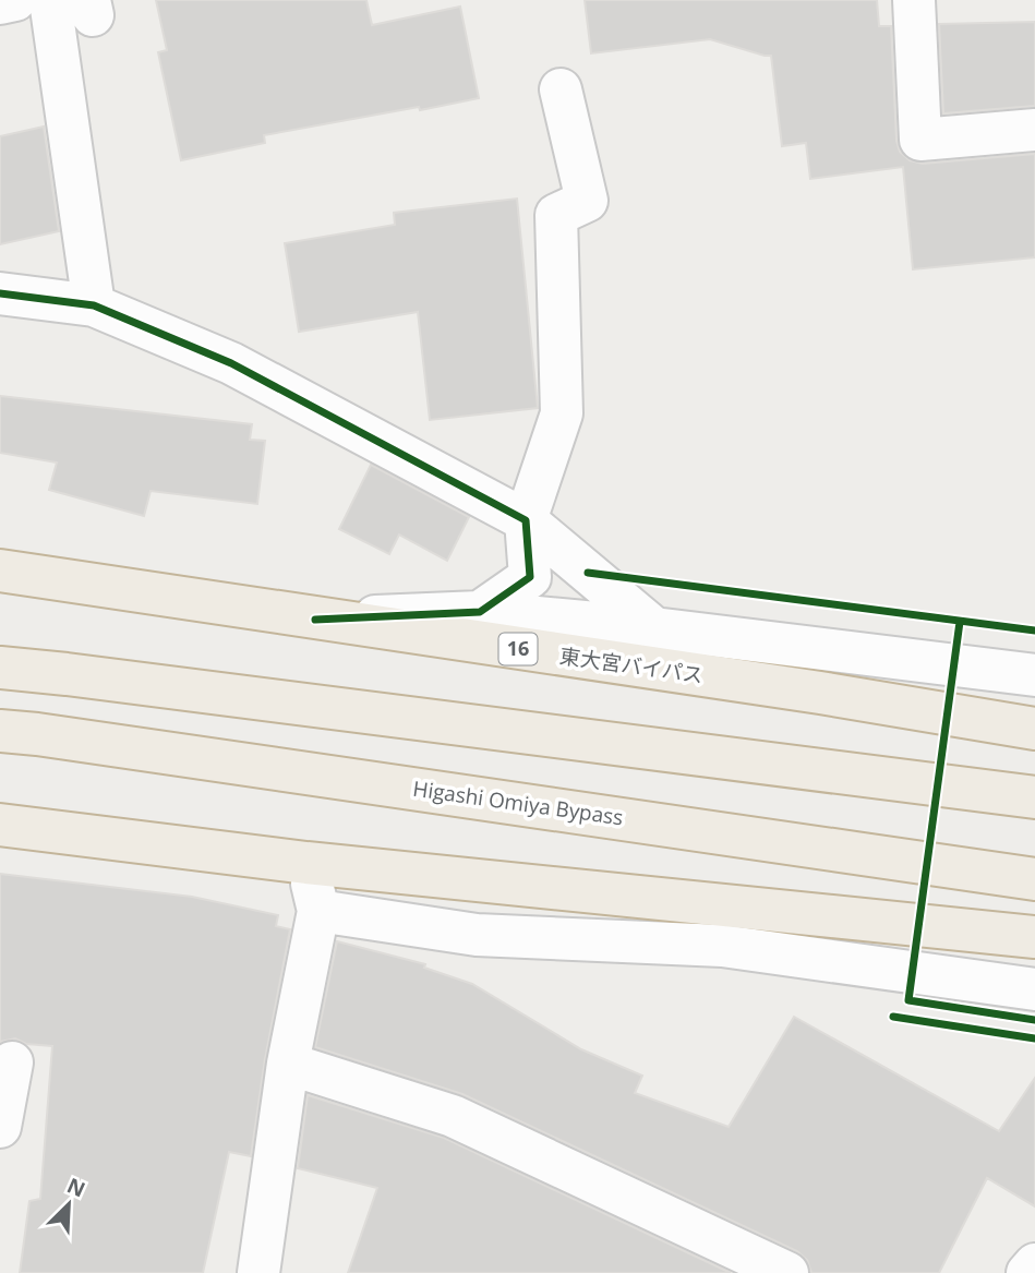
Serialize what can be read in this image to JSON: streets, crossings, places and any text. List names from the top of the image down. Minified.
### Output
{"streets":{"highway":["16","東大宮バイパス","Higashi Omiya Bypass"]},"north":"top right"}
